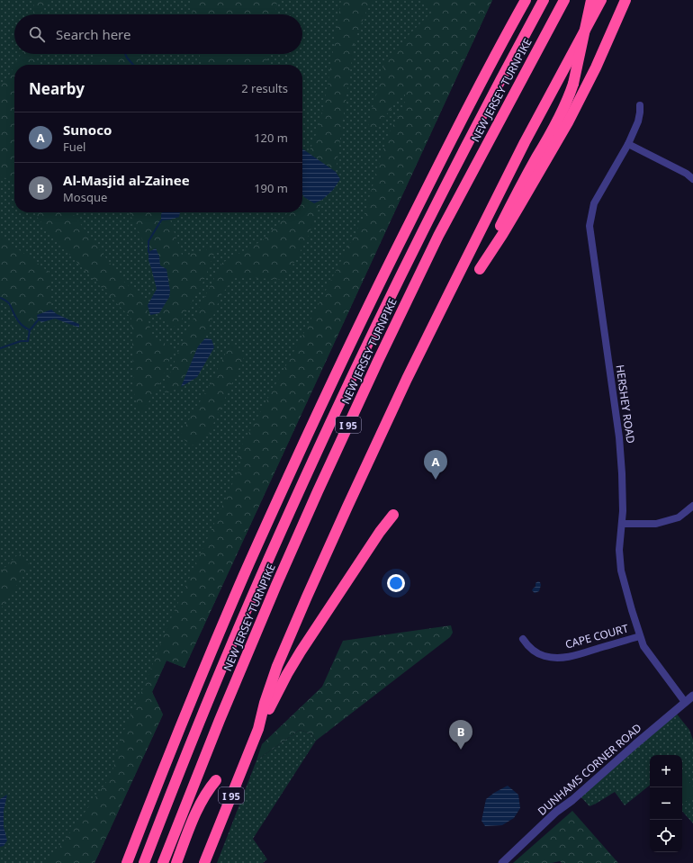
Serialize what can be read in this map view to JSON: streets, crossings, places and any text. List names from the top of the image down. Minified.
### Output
{"streets":{"highway":["NEW JERSEY TURNPIKE","I 95"],"street":["HERSHEY ROAD","CAPE COURT","DUNHAMS CORNER ROAD"]},"crossings":[["HERSHEY ROAD","CAPE COURT"],["HERSHEY ROAD","DUNHAMS CORNER ROAD"]],"page":{"search":"Search here","heading":["Nearby","2 results"],"list":[{"mark":"A","name":"Sunoco","note":"Fuel","value":"120 m"},{"mark":"B","name":"Al-Masjid al-Zainee","note":"Mosque","value":"190 m"}],"pins":["A","B"],"map_buttons":["+","−"]}}
